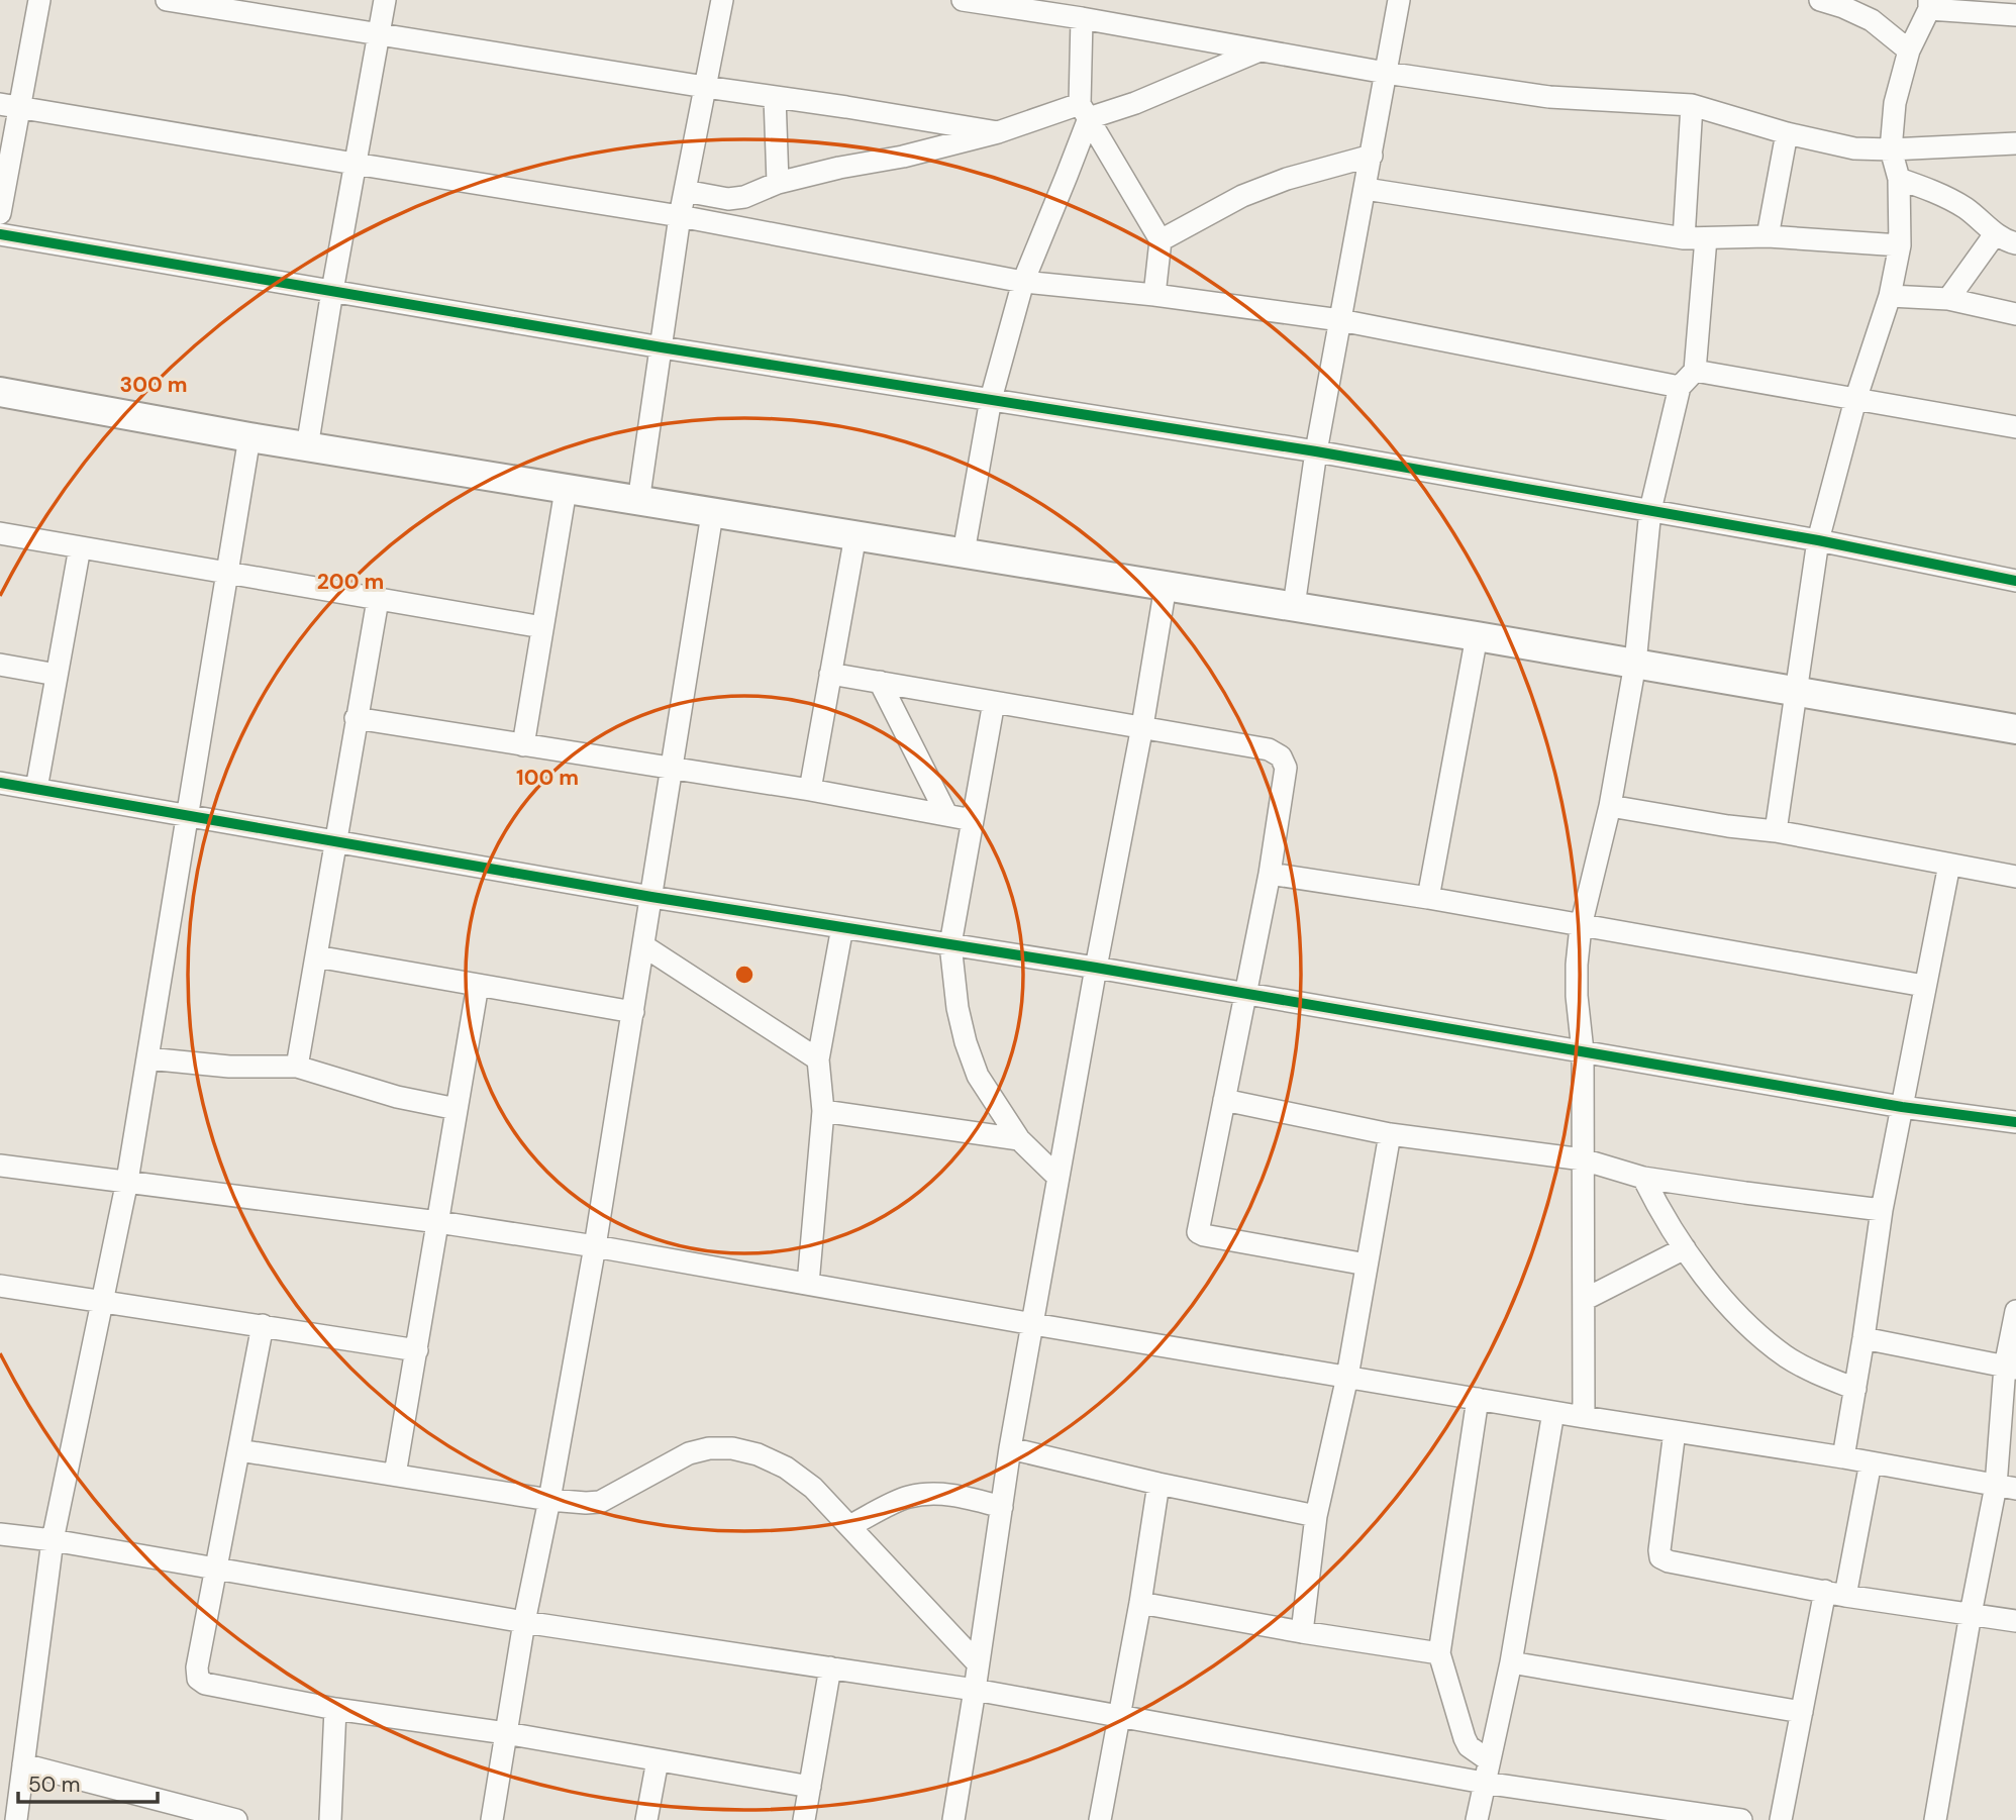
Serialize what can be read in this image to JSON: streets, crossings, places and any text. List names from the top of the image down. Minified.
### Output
{"scale_bar":"50 m","rings":["300 m","200 m","100 m"]}
